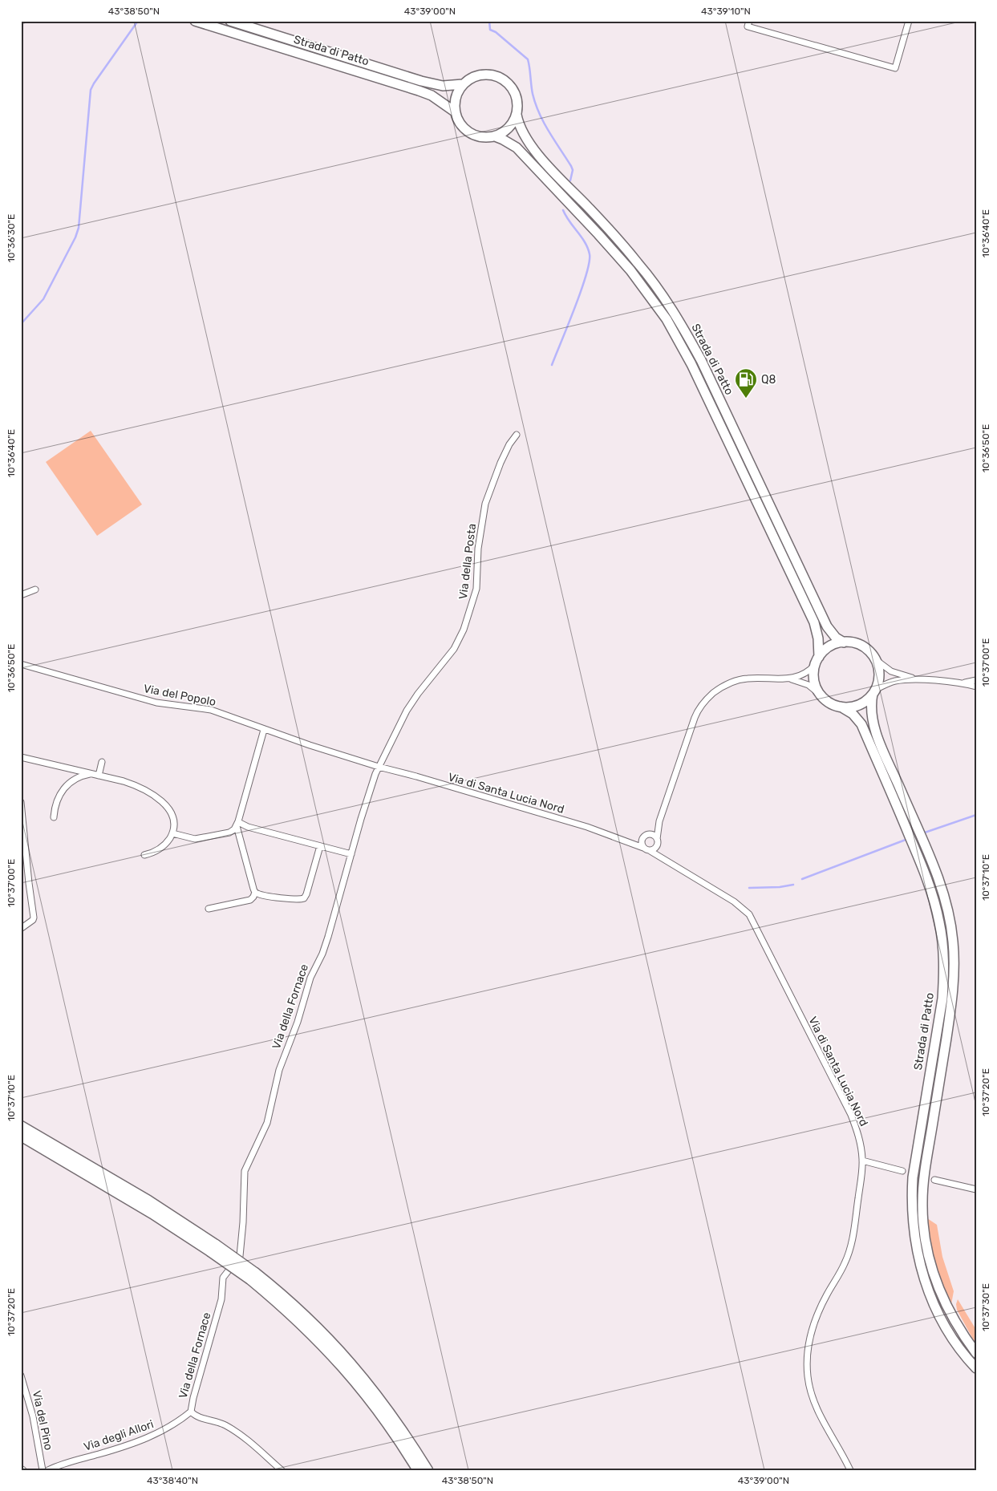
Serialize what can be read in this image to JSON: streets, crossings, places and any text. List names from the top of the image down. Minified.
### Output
{"streets":{"main road":["Strada di Patto"],"street":["Via della Posta","Via del Popolo","Via di Santa Lucia Nord","Via della Fornace","Via del Pino","Via degli Allori"]},"crossings":[["Via della Posta","Via del Popolo"],["Via della Posta","Via di Santa Lucia Nord"],["Via della Posta","Via della Fornace"],["Via del Popolo","Via di Santa Lucia Nord"],["Via del Popolo","Via della Fornace"],["Via di Santa Lucia Nord","Via della Fornace"],["Via della Fornace","Via degli Allori"]],"places":{"fuel station":["Q8"]},"coordinates":["43°38'50\"N","43°39'00\"N","43°39'10\"N","10°36'40\"E","10°36'30\"E","10°36'50\"E","10°37'00\"E","10°37'10\"E","10°37'20\"E","10°37'30\"E","43°38'40\"N"]}
